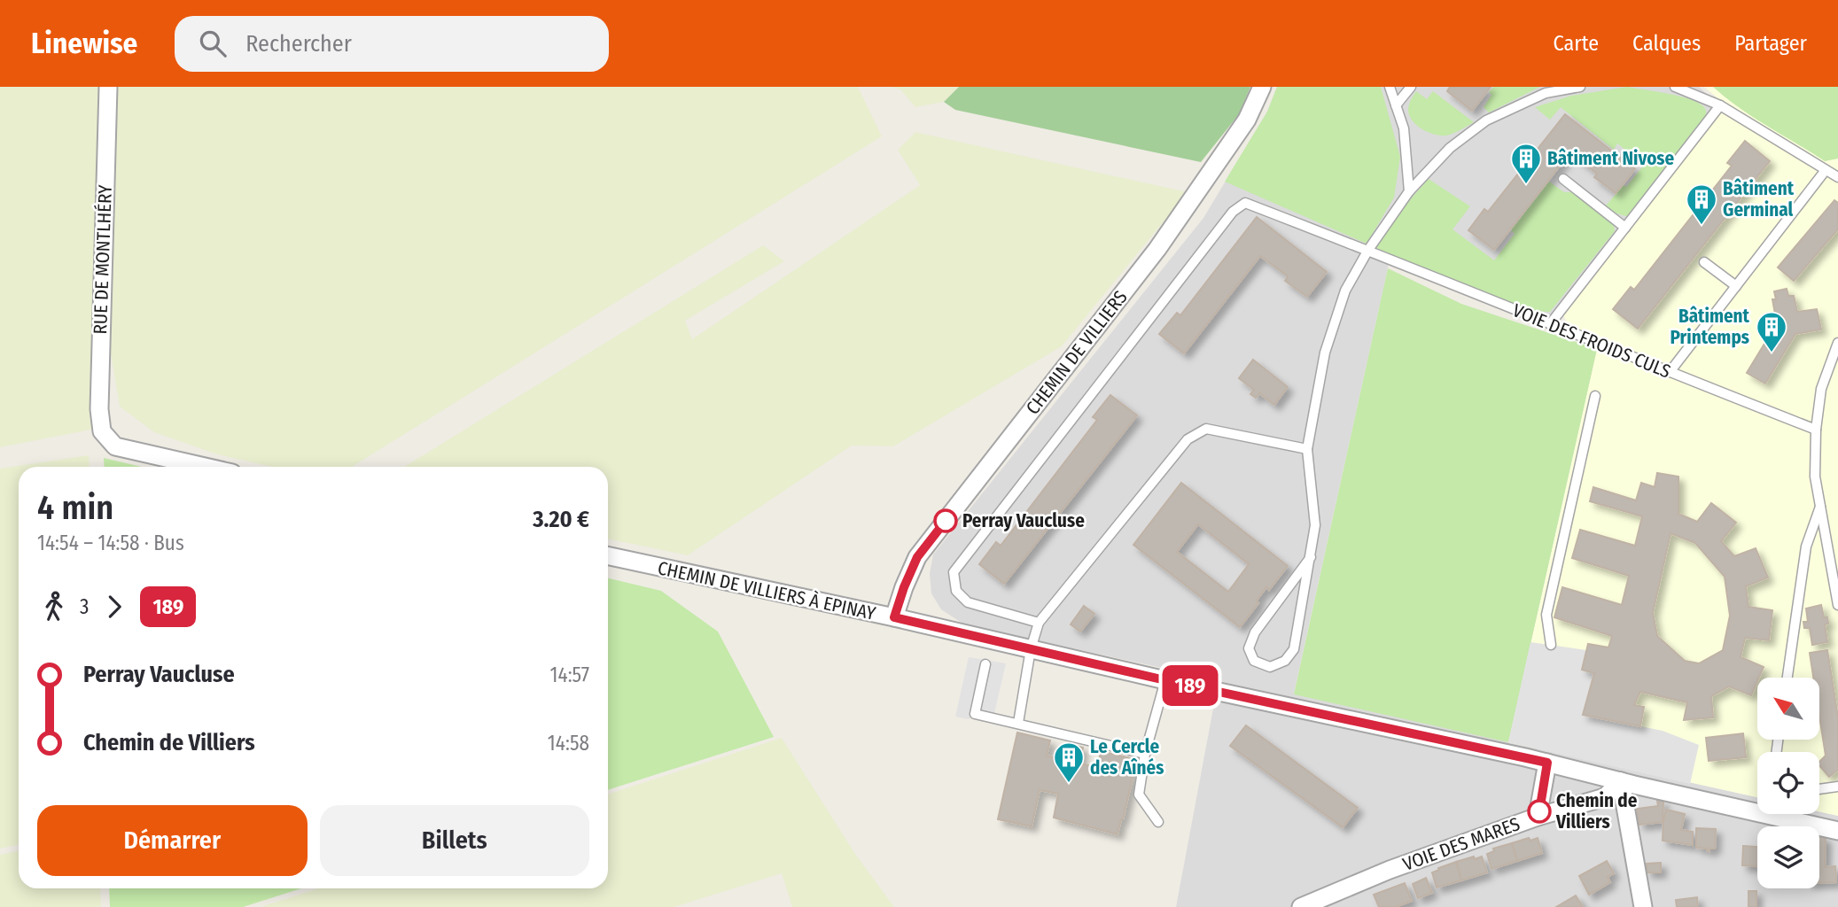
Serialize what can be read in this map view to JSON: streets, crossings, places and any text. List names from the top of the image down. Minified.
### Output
{"streets":{"street":["RUE DE MONTLHÉRY","CHEMIN DE VILLIERS","CHEMIN DE VILLIERS À EPINAY","VOIE DES MARES"],"lane":["VOIE DES FROIDS CULS"]},"crossings":[["CHEMIN DE VILLIERS","CHEMIN DE VILLIERS À EPINAY"],["CHEMIN DE VILLIERS À EPINAY","VOIE DES MARES"]],"places":{"building":["Bâtiment Nivose","Bâtiment Germinal","Bâtiment Printemps","Le Cercle des Aînés"],"other":["Perray Vaucluse","Chemin de Villiers"]},"lines":["bus line 189"],"north":"top left","page":{"header":"Linewise","search":"Rechercher","nav":["Carte","Calques","Partager"],"on_map":"189","heading":["4 min","14:54 – 14:58 · Bus","3.20 €"],"legs":["3","189"],"list":[{"name":"Perray Vaucluse","value":"14:57"},{"name":"Chemin de Villiers","value":"14:58"}],"buttons":["Démarrer","Billets"]}}
